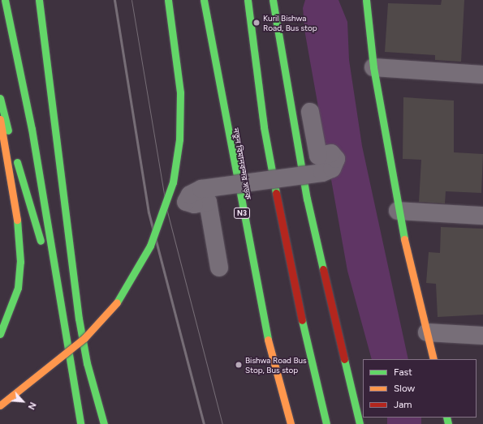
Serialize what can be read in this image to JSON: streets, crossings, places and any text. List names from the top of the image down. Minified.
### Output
{"streets":{"main road":["নতুন বিমানবন্দর সড়ক","N3"]},"places":["Kuril Bishwa Road, Bus stop","Bishwa Road Bus Stop, Bus stop"],"legend":["Fast","Slow","Jam"],"north":"bottom right"}
